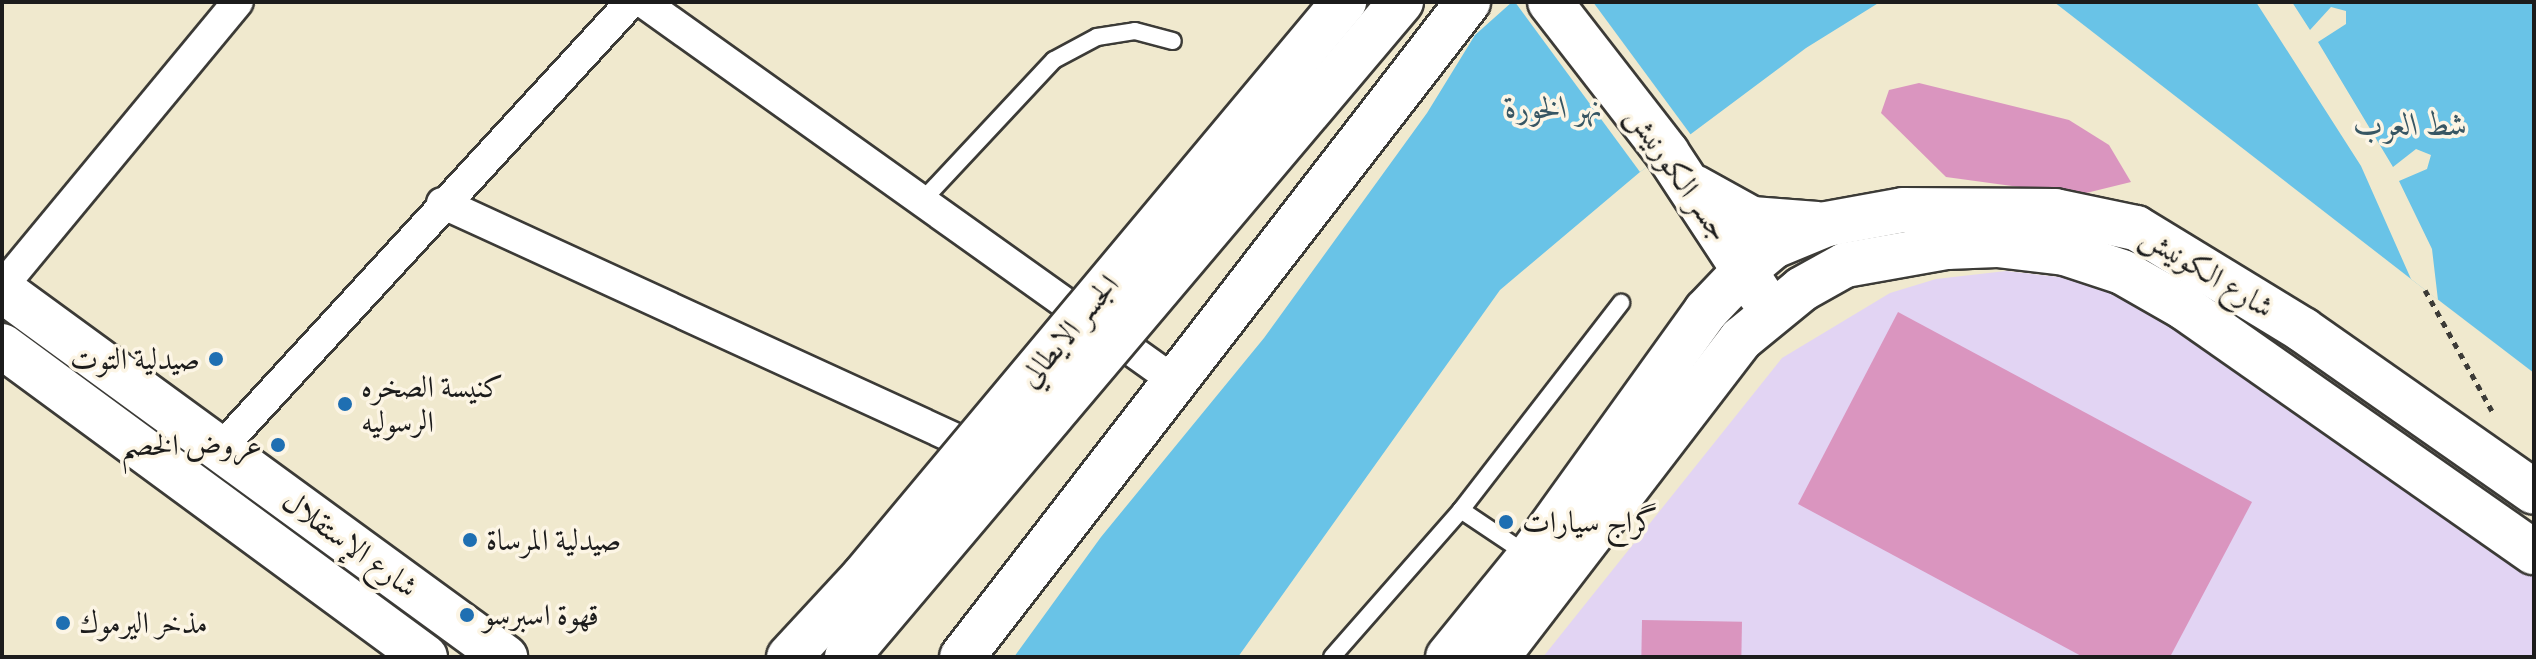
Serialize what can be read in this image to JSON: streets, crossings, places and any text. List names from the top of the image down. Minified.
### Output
{"streets":{"main road":["جسر الكورنيش","شارع الكونيش","الجسر الايطالي","شارع الإستقلال"]},"crossings":[["جسر الكورنيش","شارع الكونيش"]],"water":["نهر الخورة","شط العرب"],"places":["صيدلية التوت","كنيسة الصخره الرسوليه","عروض الخصم","گراج سيارات","صيدلية المرساة","قهوة اسبرسو","مذخر اليرموك"]}
